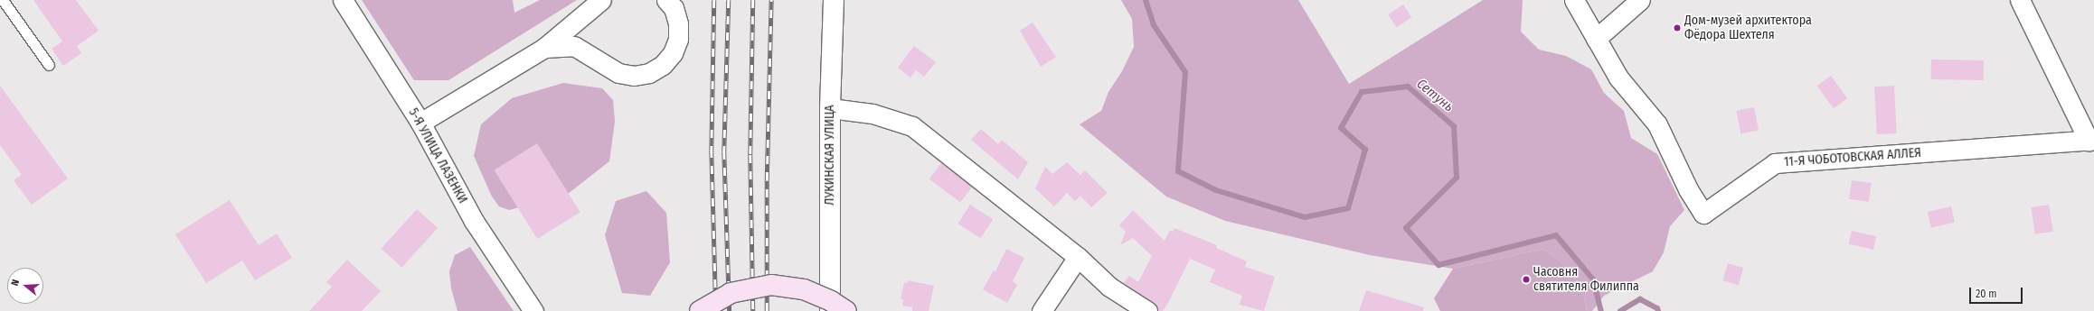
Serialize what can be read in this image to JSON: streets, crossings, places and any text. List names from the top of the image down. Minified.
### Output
{"streets":{"street":["ЛУКИНСКАЯ УЛИЦА","5-Я УЛИЦА ЛАЗЕНКИ","11-Я ЧОБОТОВСКАЯ АЛЛЕЯ"]},"water":["Сетунь"],"places":["Дом-музей архитектора Фёдора Шехтеля","Часовня святителя Филиппа"],"scale_bar":"20 m","north":"left"}
